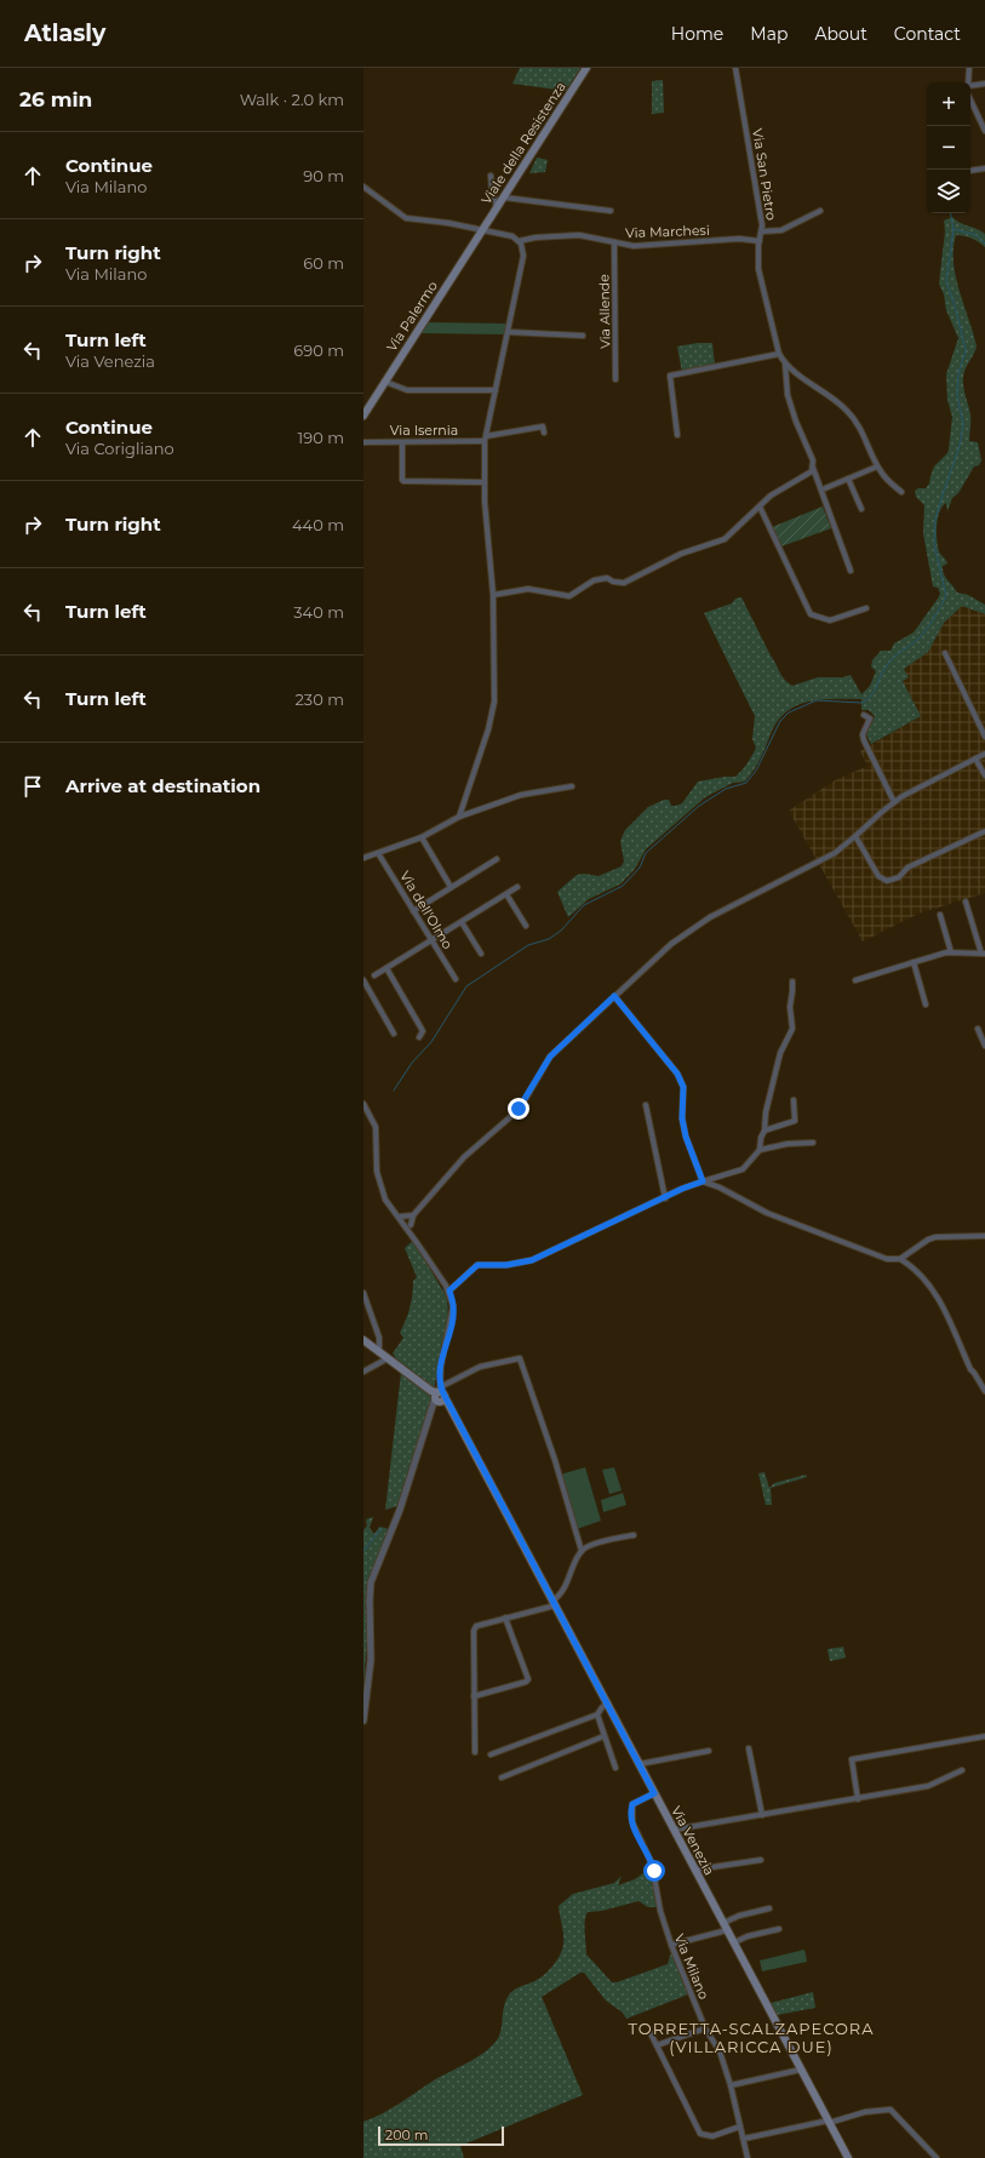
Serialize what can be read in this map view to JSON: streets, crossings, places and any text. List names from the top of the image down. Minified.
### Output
{"streets":{"main road":["Viale della Resistenza","Via Palermo","Via Venezia"],"street":["Via San Pietro","Via Marchesi","Via Allende","Via Isernia","Via dell'Olmo","Via Milano"]},"crossings":[["Viale della Resistenza","Via Palermo"],["Via San Pietro","Via Marchesi"],["Via Marchesi","Via Allende"],["Via Venezia","Via Milano"]],"districts":["TORRETTA-SCALZAPECORA (VILLARICCA DUE)"],"scale_bar":"200 m","page":{"header":"Atlasly","nav":["Home","Map","About","Contact"],"heading":["26 min","Walk · 2.0 km"],"map_buttons":["+","−"],"list":[["Continue","Via Milano","90 m"],["Turn right","Via Milano","60 m"],["Turn left","Via Venezia","690 m"],["Continue","Via Corigliano","190 m"],["Turn right","440 m"],["Turn left","340 m"],["Turn left","230 m"],"Arrive at destination"],"scale":"200 m"}}
